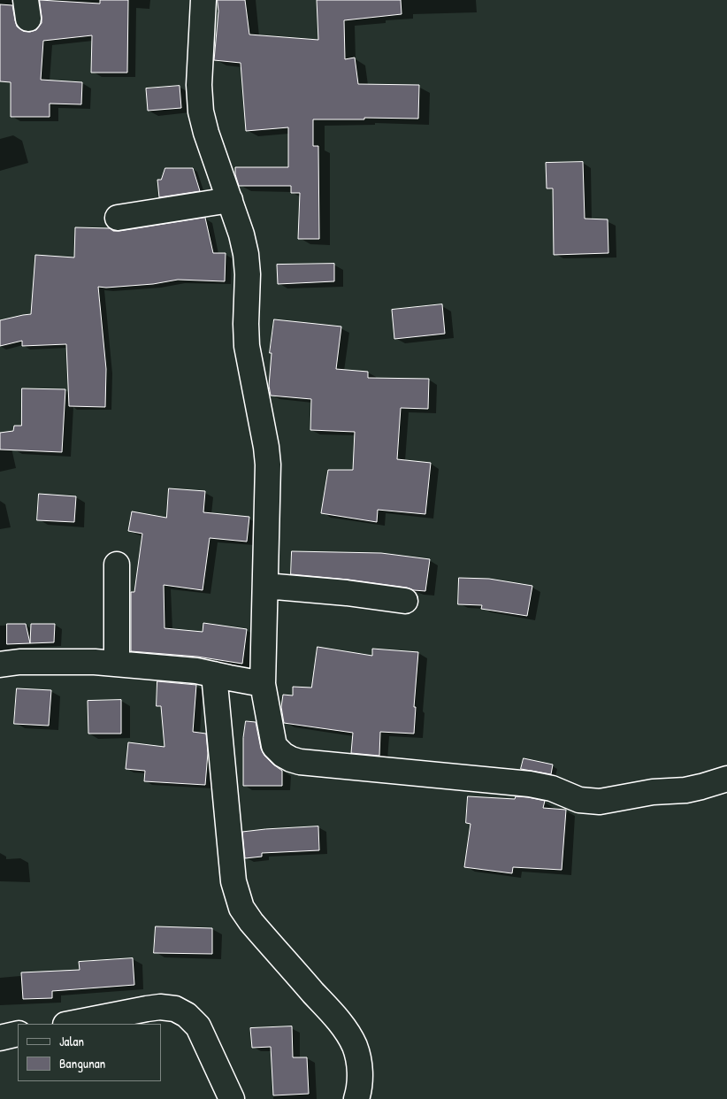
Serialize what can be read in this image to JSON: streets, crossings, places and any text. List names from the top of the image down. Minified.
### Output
{"legend":["Jalan","Bangunan"]}
